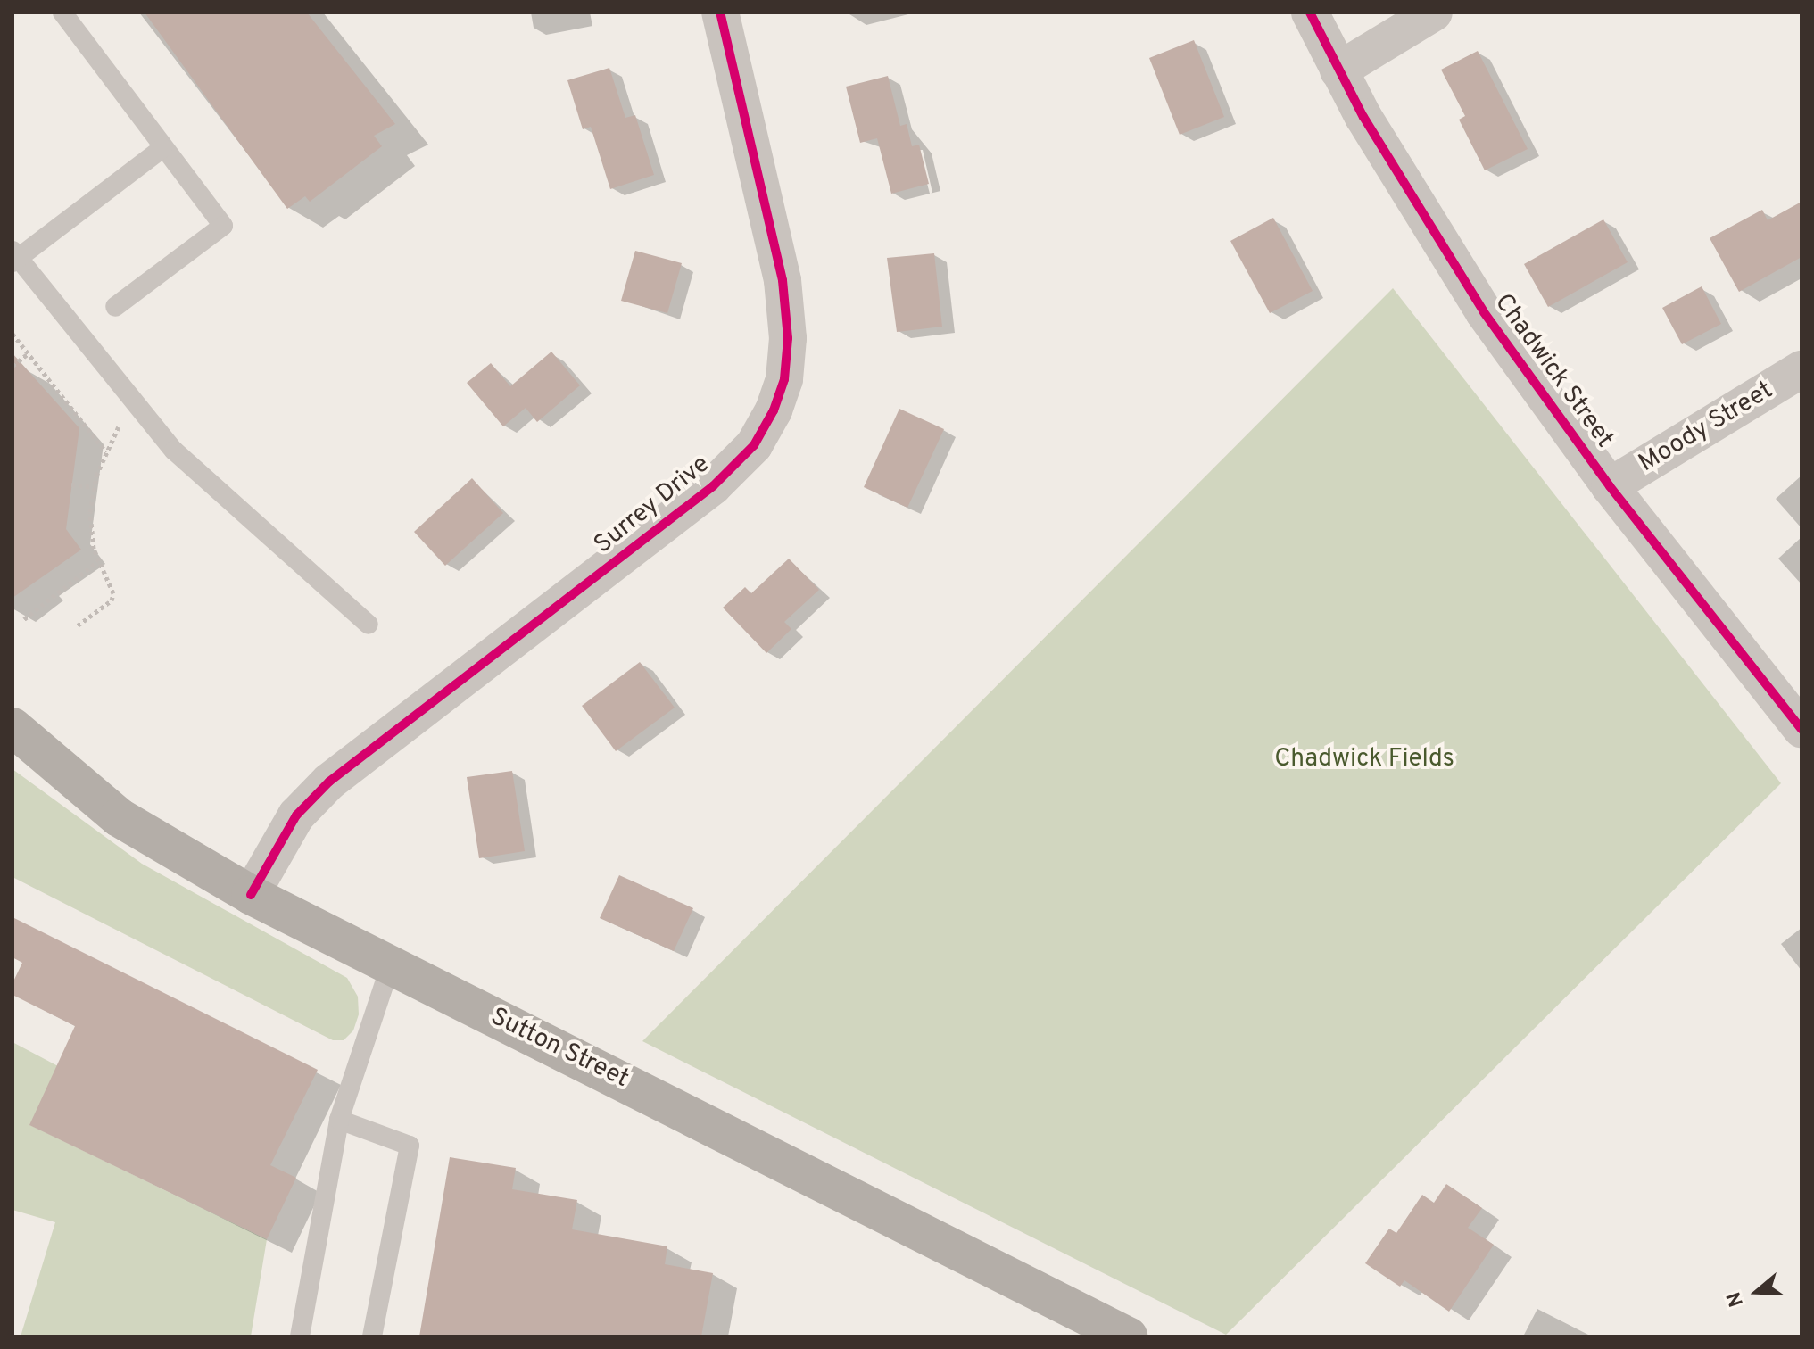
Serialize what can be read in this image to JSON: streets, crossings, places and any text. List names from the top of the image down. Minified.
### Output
{"streets":{"highway":["Sutton Street"],"street":["Chadwick Street","Moody Street","Surrey Drive"]},"crossings":[["Chadwick Street","Moody Street"],["Surrey Drive","Sutton Street"]],"parks":["Chadwick Fields"],"north":"left"}
